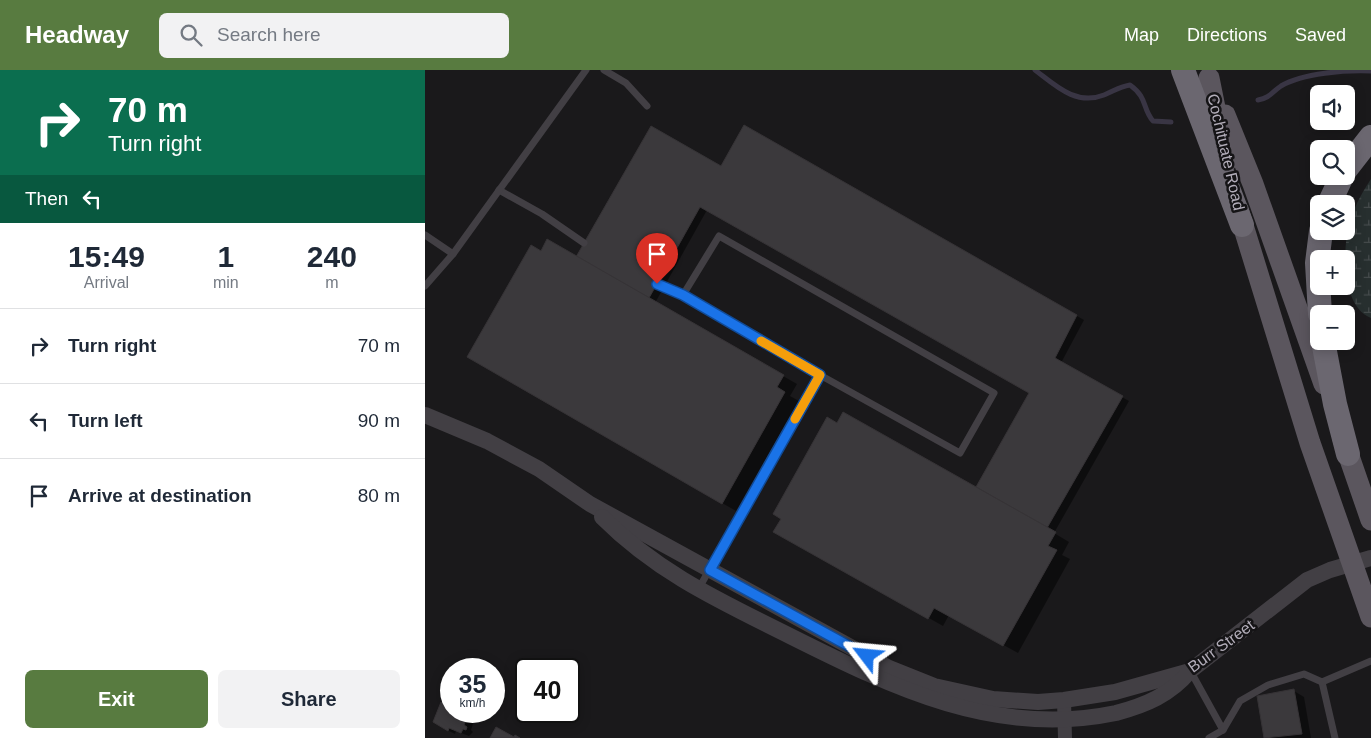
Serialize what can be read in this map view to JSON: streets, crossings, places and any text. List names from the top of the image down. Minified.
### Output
{"streets":{"main road":["Cochituate Road"],"street":["Burr Street"]},"crossings":[["Cochituate Road","Burr Street"]],"page":{"header":"Headway","search":"Search here","nav":["Map","Directions","Saved"],"turn":["70 m","Turn right"],"map_buttons":["+","−"],"then":"Then","eta":["15:49","Arrival","1","min","240","m"],"list":[{"name":"Turn right","value":"70 m"},{"name":"Turn left","value":"90 m"},{"name":"Arrive at destination","value":"80 m"}],"speed":"35 km/h","limit":"40","buttons":["Exit","Share"]}}
